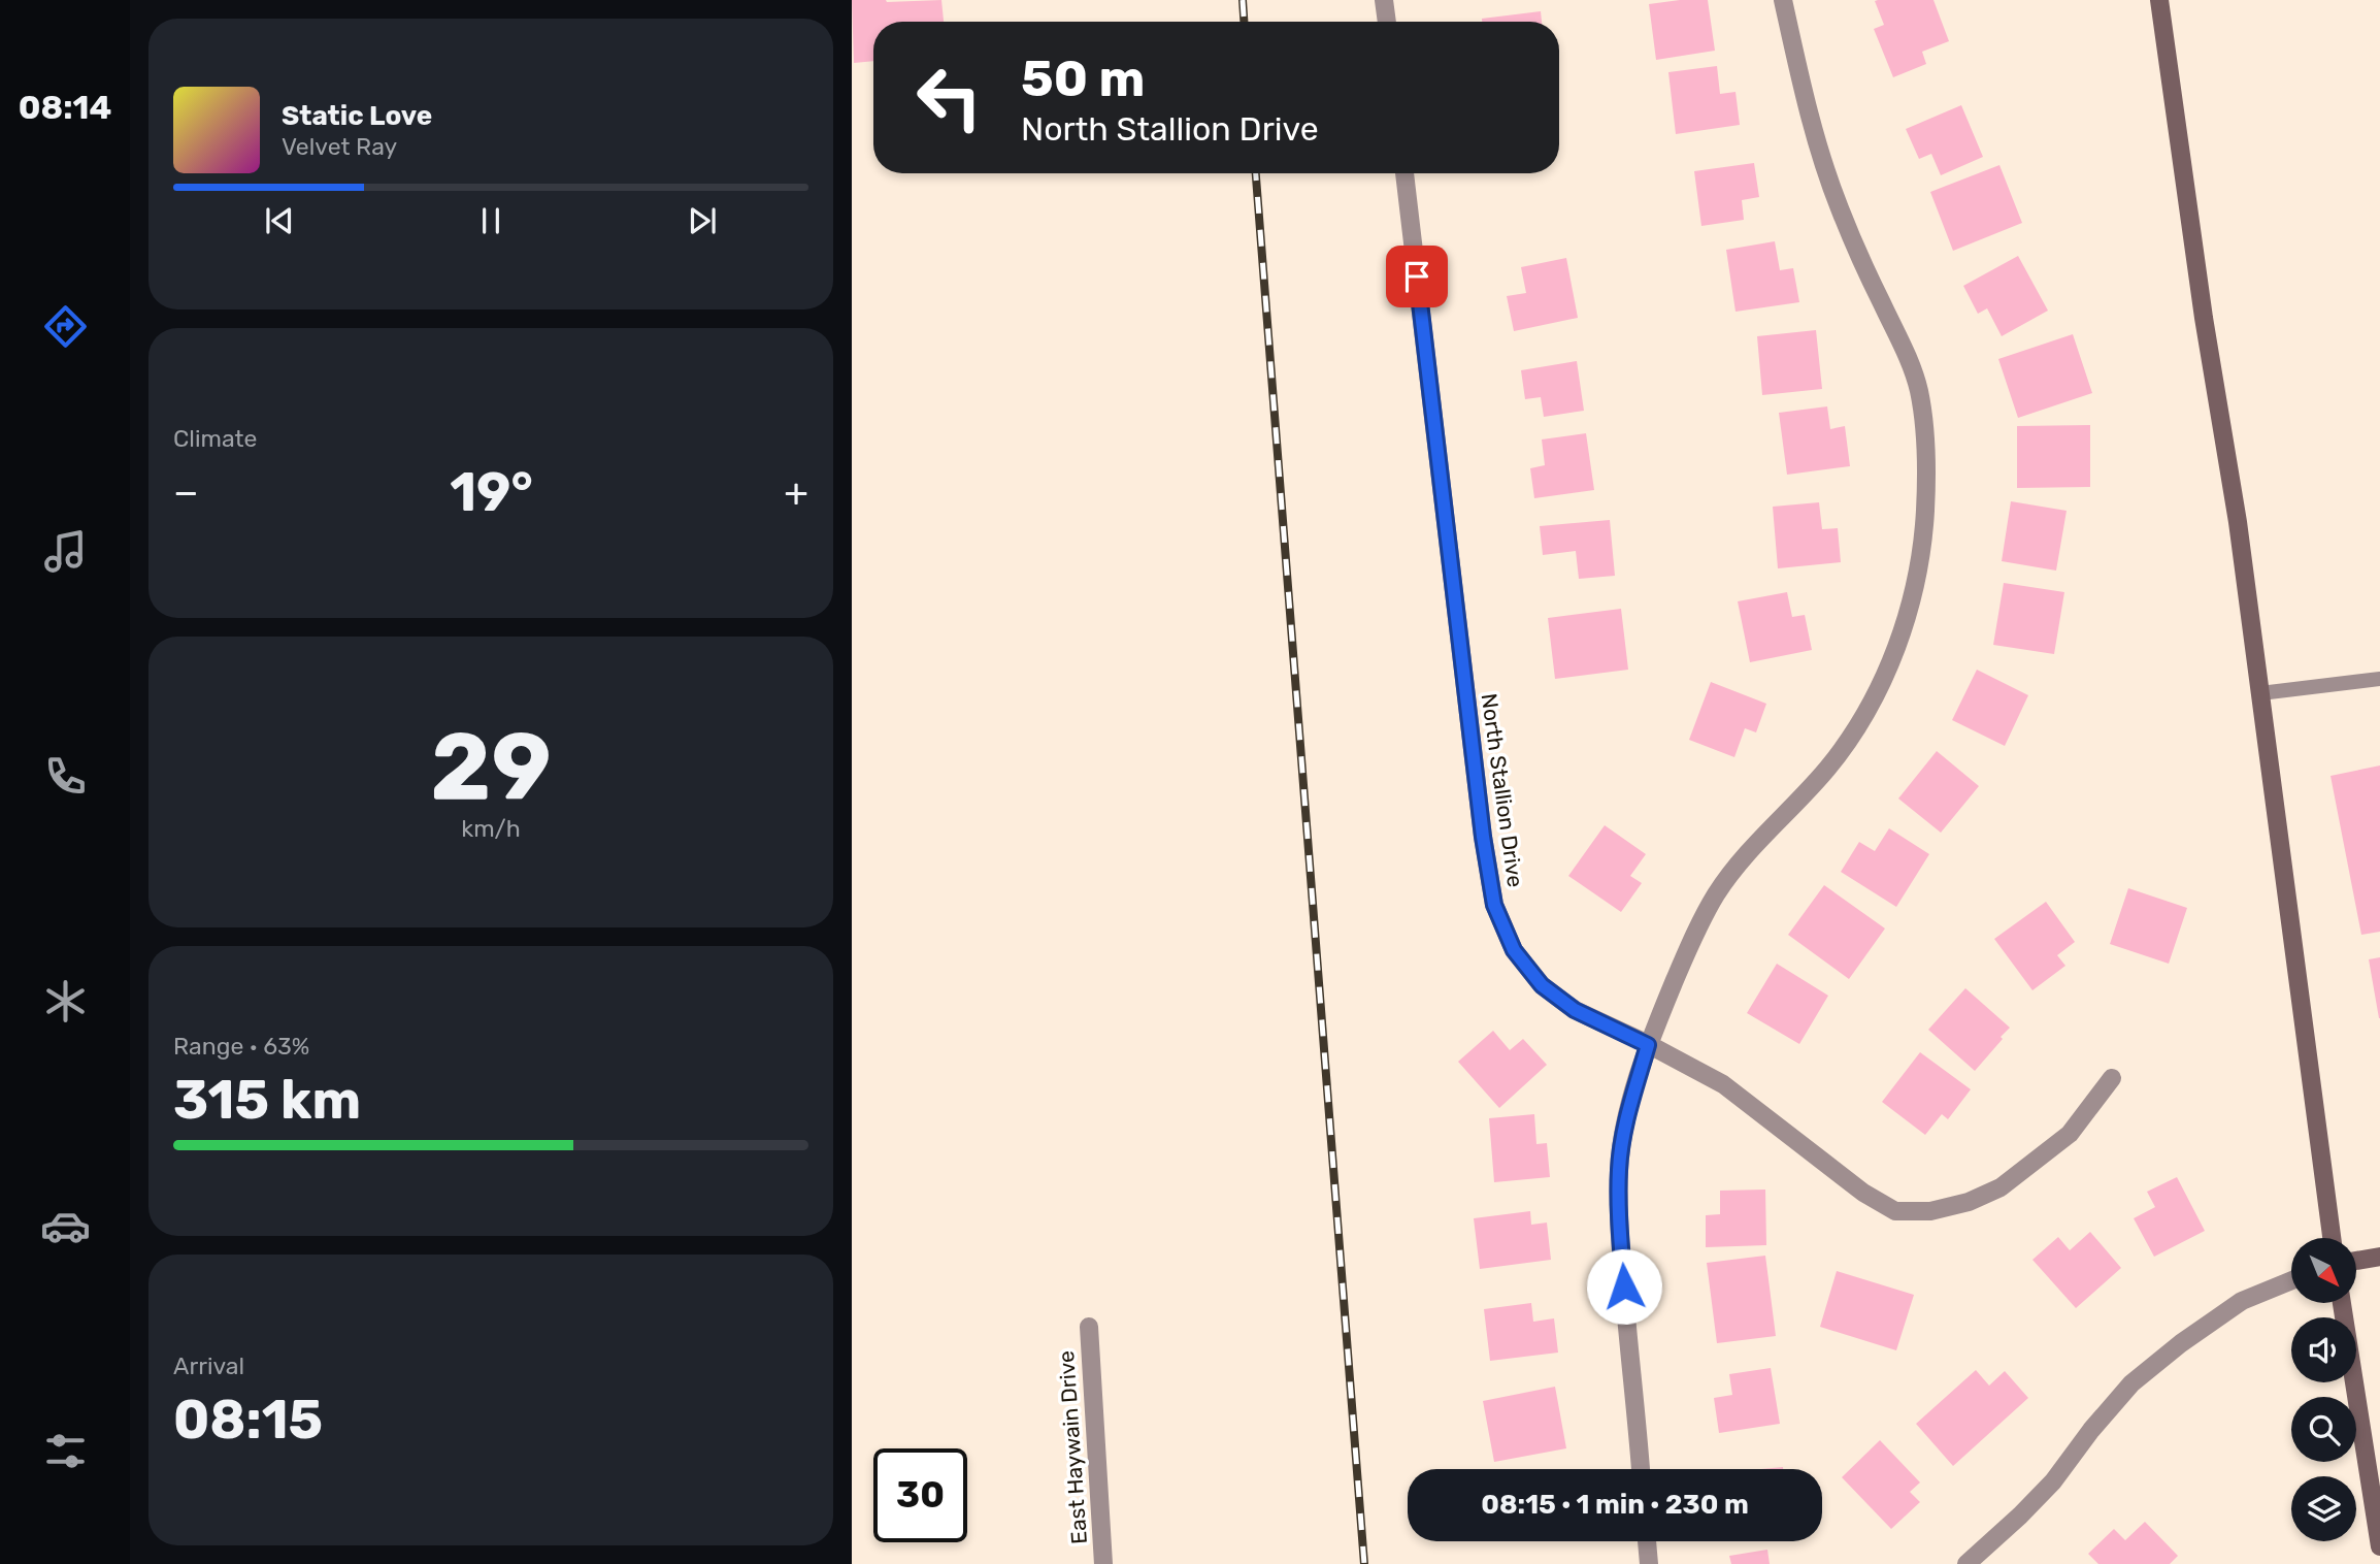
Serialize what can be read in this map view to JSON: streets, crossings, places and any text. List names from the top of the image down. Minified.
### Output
{"streets":{"street":["North Stallion Drive","East Haywain Drive"]},"north":"bottom right","page":{"tabs":"08:14","turn":["50 m","North Stallion Drive"],"song":["Static Love","Velvet Ray"],"tile":["Climate",["29","km/h"],["Range · 63%","315 km"],["Arrival","08:15"]],"heat":["−","19°","+"],"limit":"30","trip":"08:15 · 1 min · 230 m"}}
